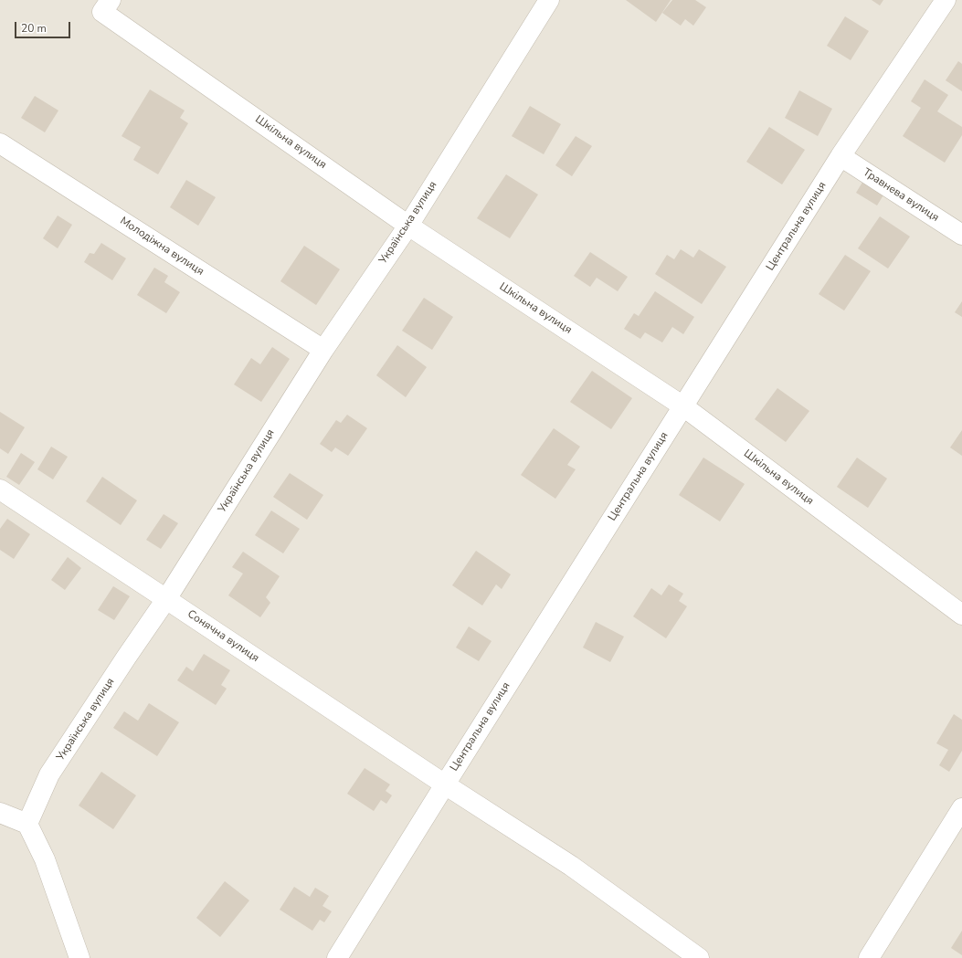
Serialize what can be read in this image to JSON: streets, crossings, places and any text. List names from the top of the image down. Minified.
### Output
{"streets":{"street":["Шкільна вулиця","Травнева вулиця","Українська вулиця","Центральна вулиця","Молодіжна вулиця","Сонячна вулиця"]},"crossings":[["Шкільна вулиця","Українська вулиця"],["Шкільна вулиця","Центральна вулиця"],["Травнева вулиця","Центральна вулиця"],["Українська вулиця","Молодіжна вулиця"],["Українська вулиця","Сонячна вулиця"],["Центральна вулиця","Сонячна вулиця"]],"scale_bar":"20 m"}
